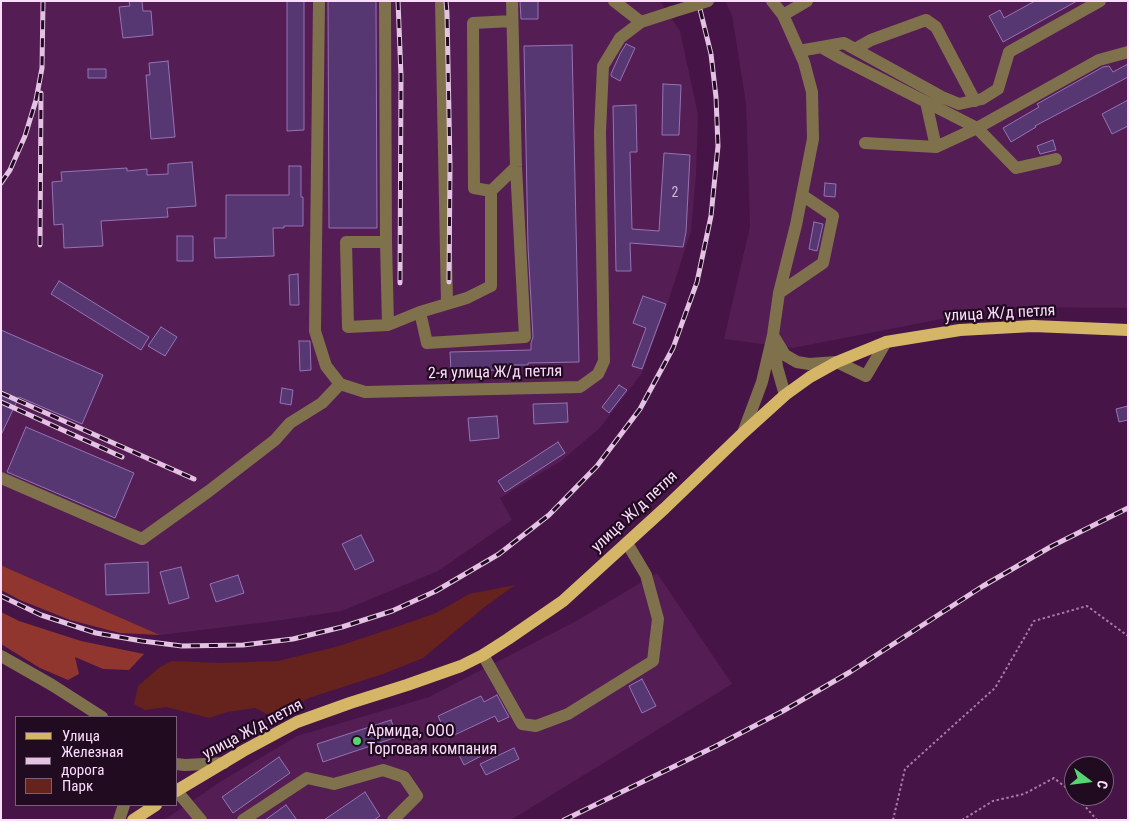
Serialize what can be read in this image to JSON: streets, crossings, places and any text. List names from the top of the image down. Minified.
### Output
{"streets":{"main road":["улица Ж/д петля"],"street":["2-я улица Ж/д петля"]},"places":["Армида, ООО Торговая компания"],"house_numbers":["2"],"legend":["Улица","Железная дорога","Парк"],"north":"right"}
